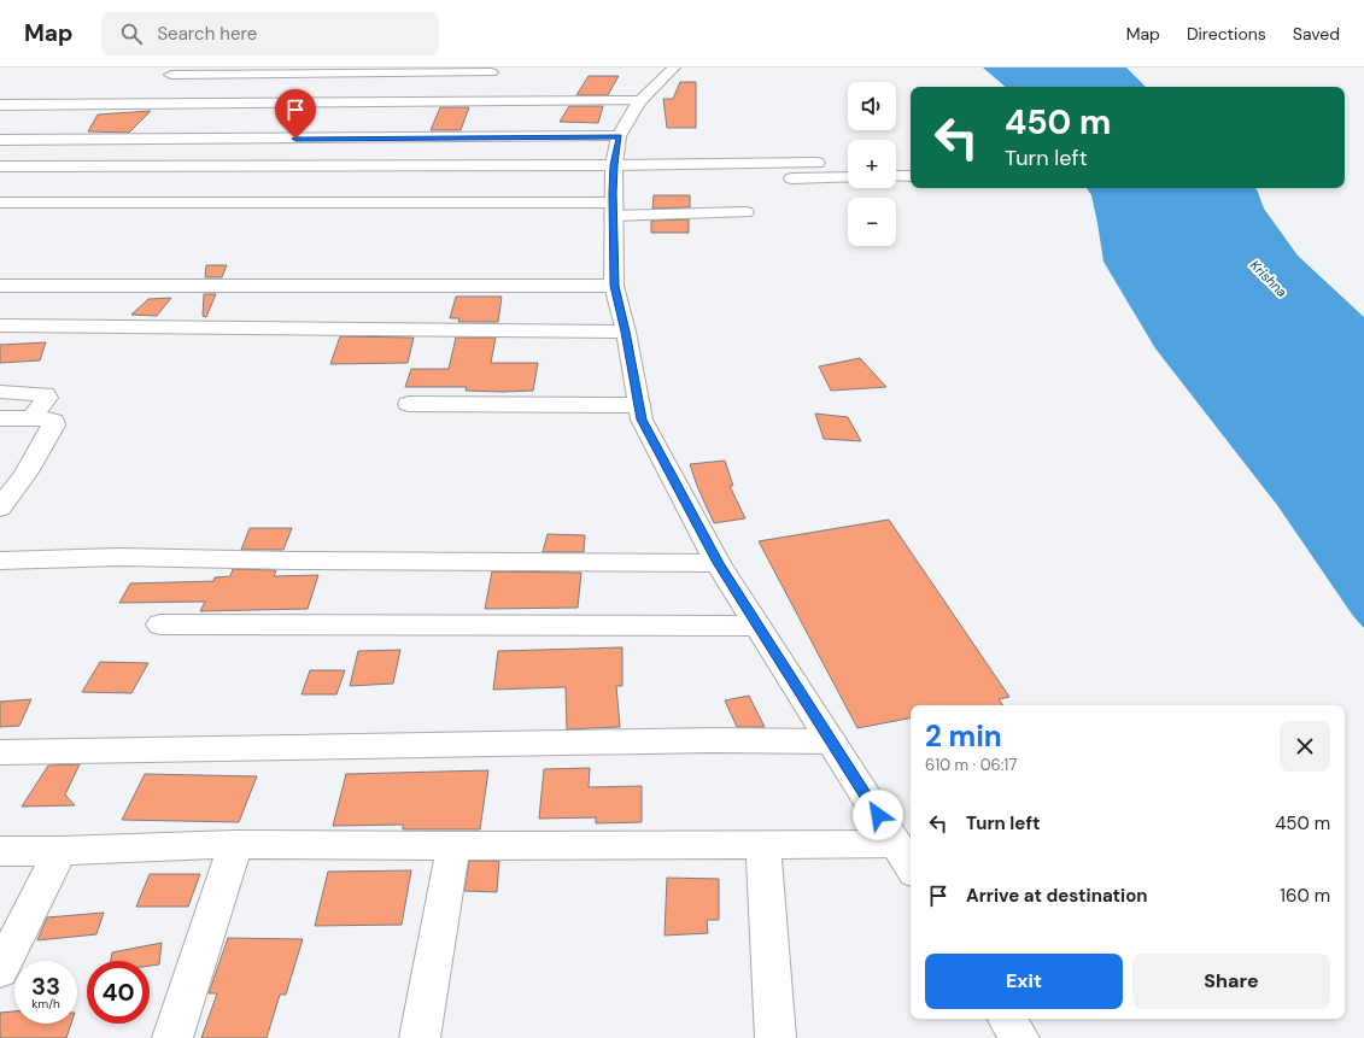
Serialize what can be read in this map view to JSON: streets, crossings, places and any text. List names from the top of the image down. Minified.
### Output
{"water":["Krishna"],"page":{"header":"Map","search":"Search here","nav":["Map","Directions","Saved"],"map_buttons":["+","−"],"turn":["450 m","Turn left"],"heading":["2 min","610 m · 06:17"],"list":[{"name":"Turn left","value":"450 m"},{"name":"Arrive at destination","value":"160 m"}],"buttons":["Exit","Share"],"speed":"33 km/h","limit":"40"}}
